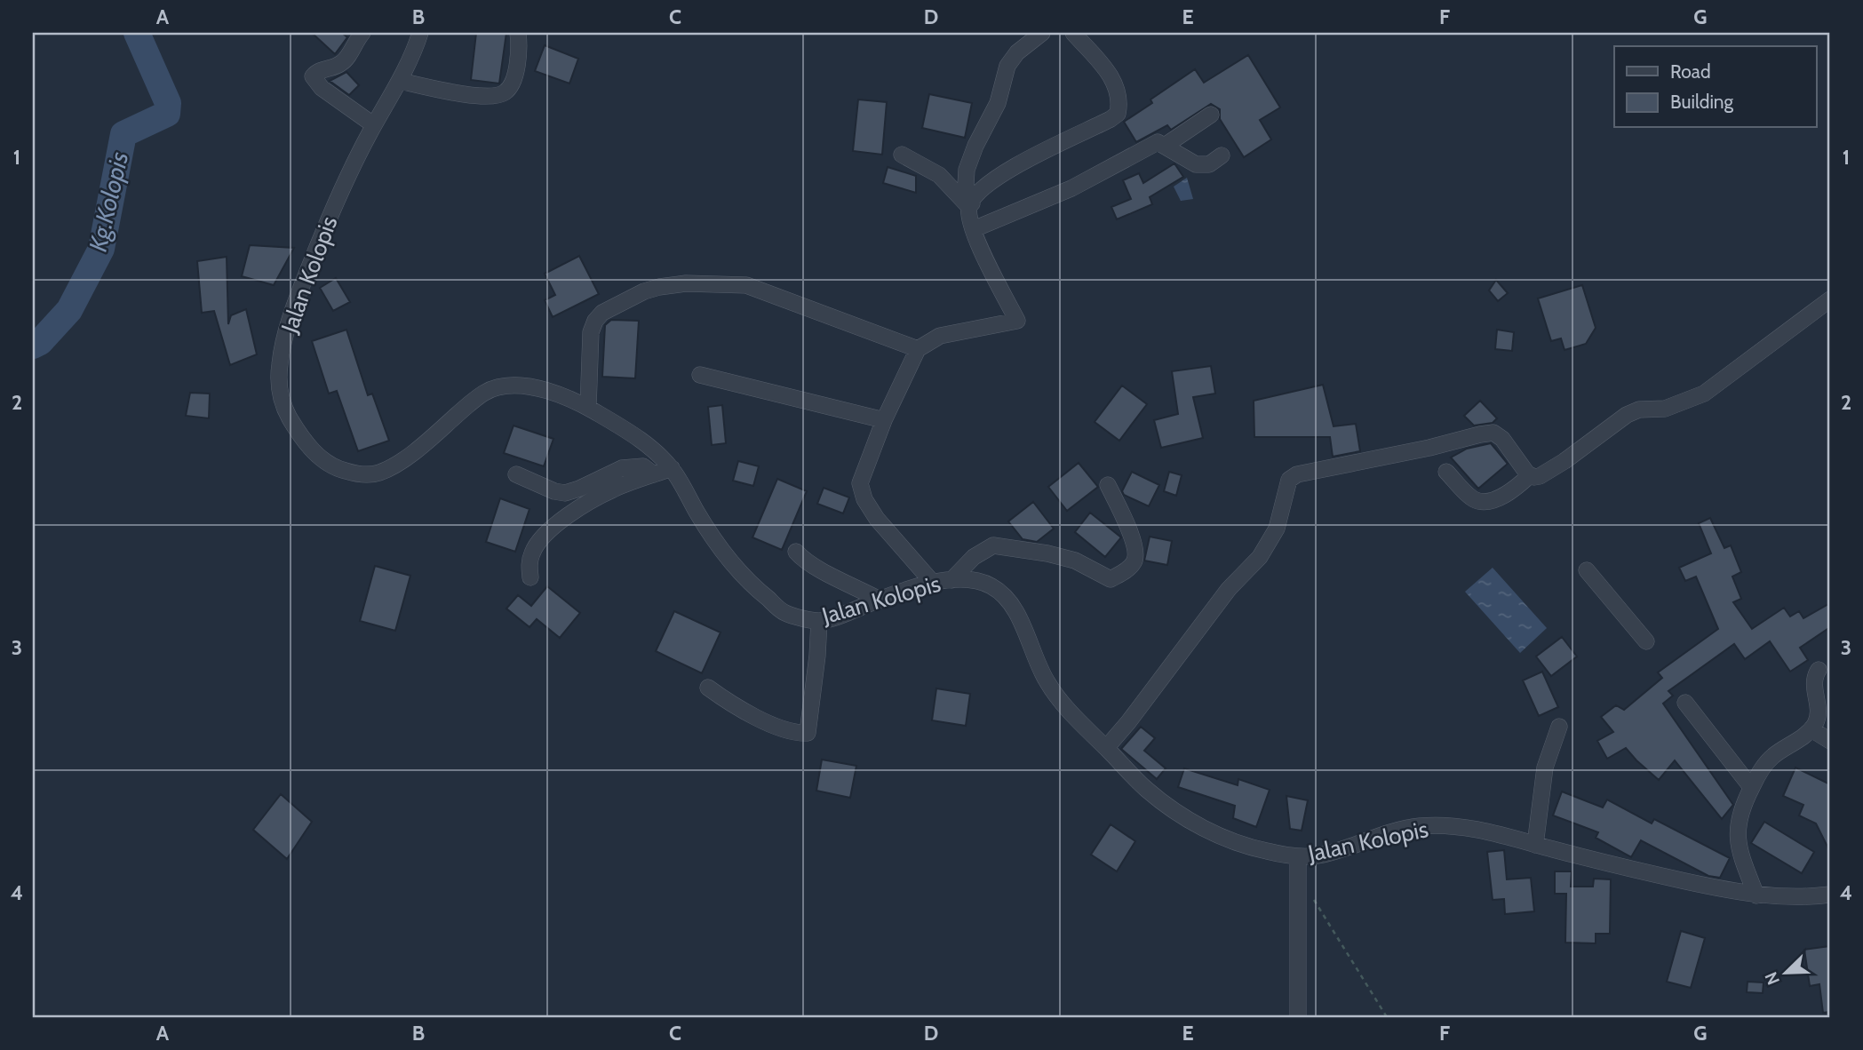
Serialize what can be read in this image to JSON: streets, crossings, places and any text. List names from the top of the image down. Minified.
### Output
{"streets":{"street":["Jalan Kolopis"]},"water":["Kg.Kolopis"],"legend":["Road","Building"],"north":"bottom left","grid":{"columns":["A","B","C","D","E","F","G"],"rows":["1","2","3","4"]}}
